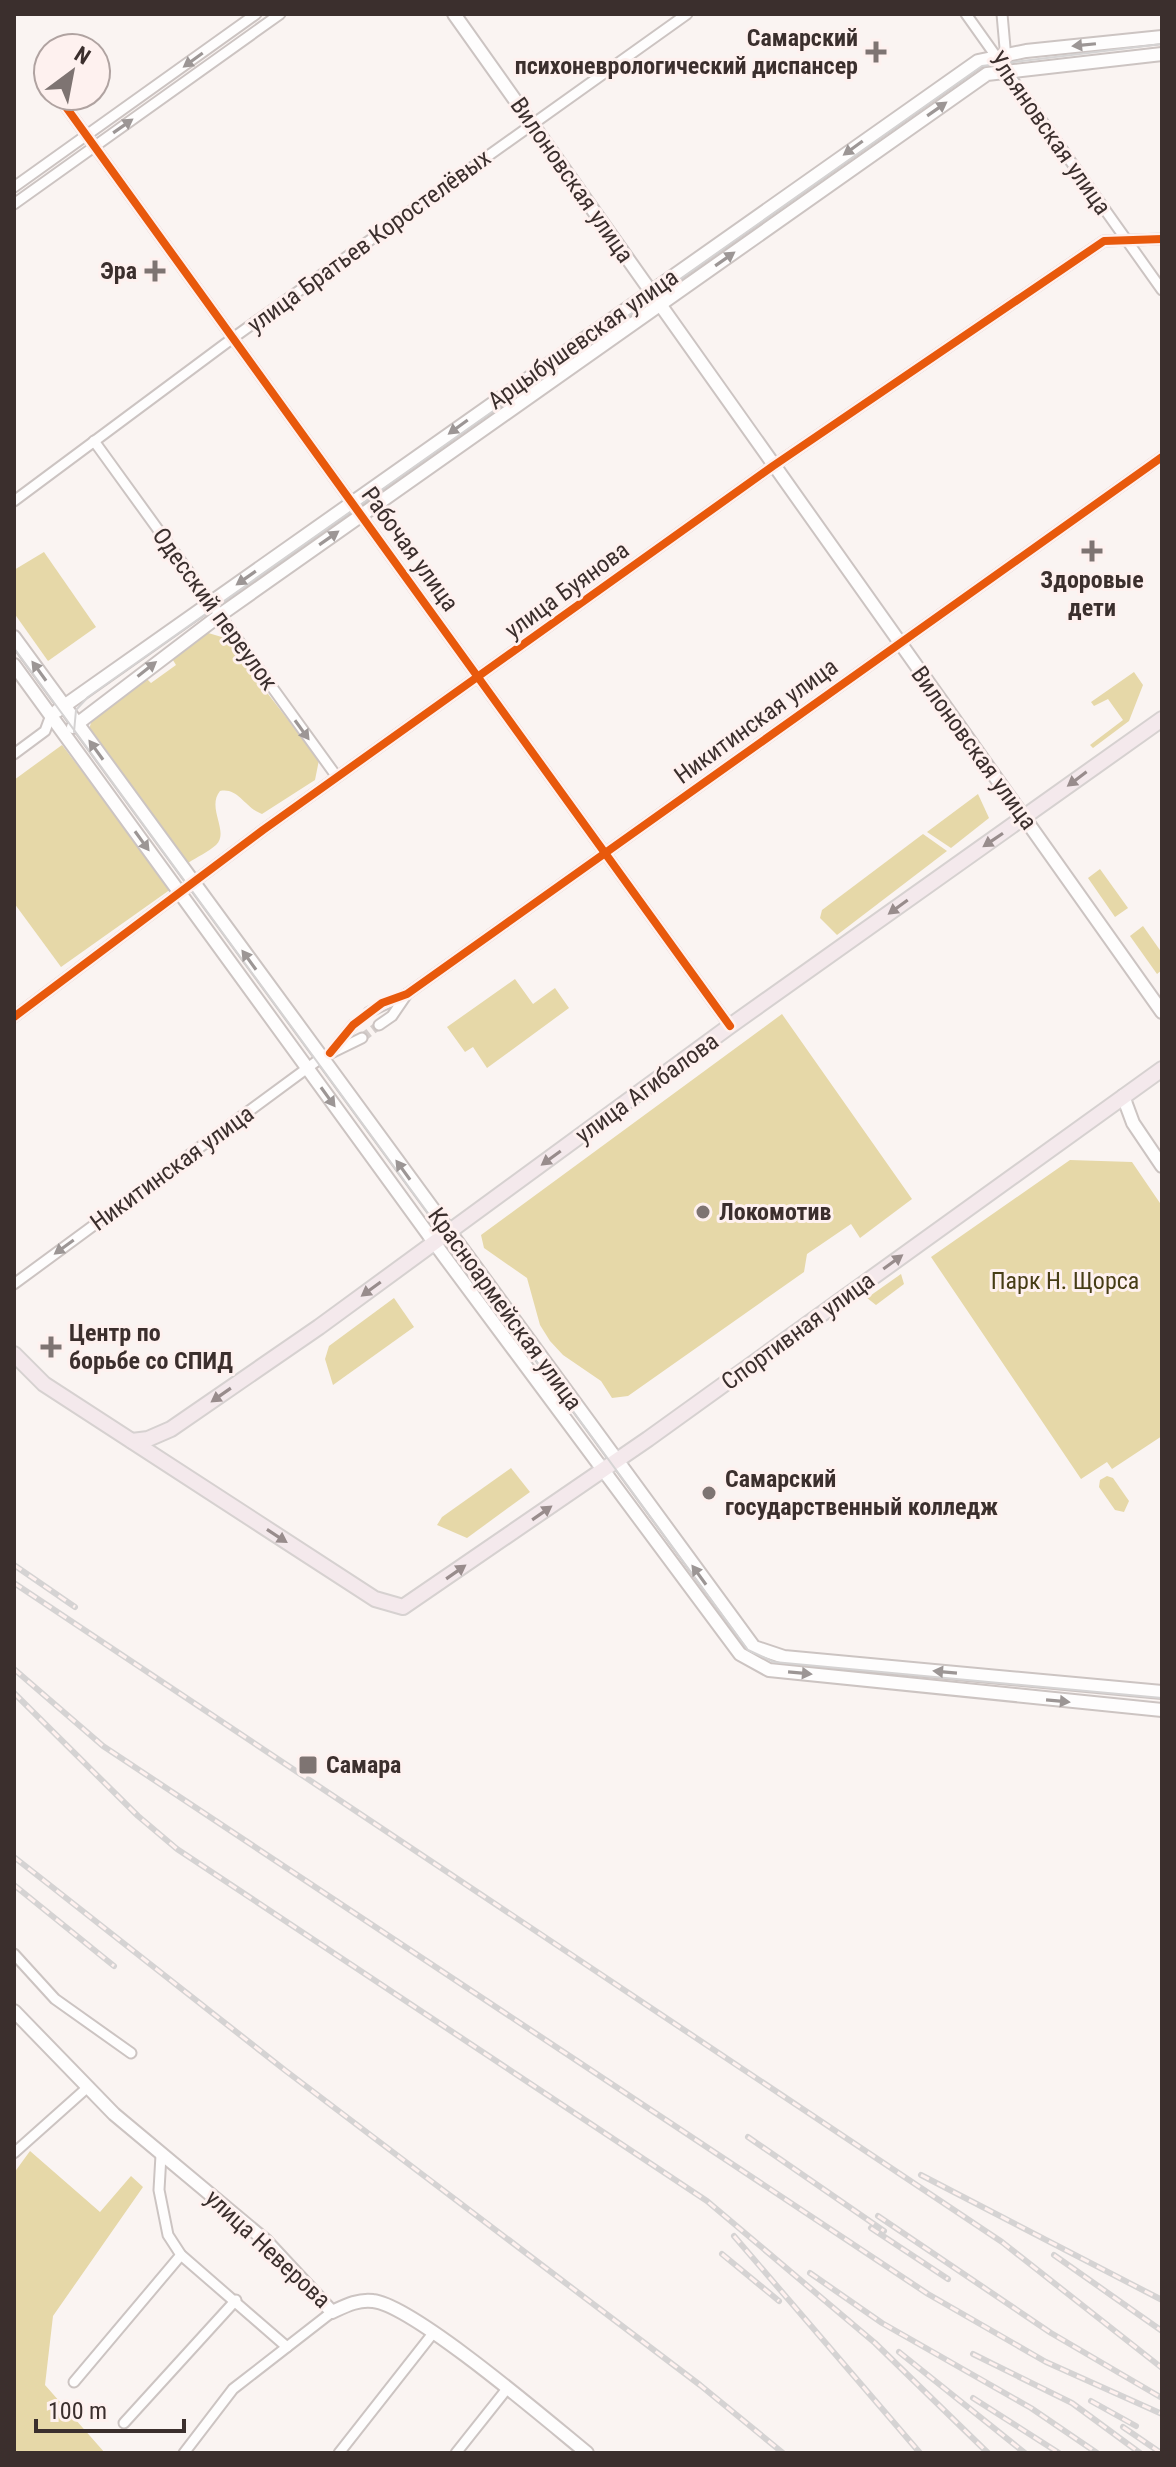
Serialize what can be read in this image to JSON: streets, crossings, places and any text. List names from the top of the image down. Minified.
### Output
{"streets":{"main road":["Вилоновская улица","Арцыбушевская улица","улица Агибалова","Красноармейская улица","Спортивная улица","улица Неверова"],"street":["Ульяновская улица","улица Братьев Коростелёвых","Рабочая улица","улица Буянова","Одесский переулок","Никитинская улица"]},"crossings":[["Ульяновская улица","Арцыбушевская улица"],["Ульяновская улица","улица Буянова"],["Вилоновская улица","улица Братьев Коростелёвых"],["Вилоновская улица","Арцыбушевская улица"],["Вилоновская улица","улица Буянова"],["Вилоновская улица","Никитинская улица"],["Вилоновская улица","улица Агибалова"],["улица Братьев Коростелёвых","Рабочая улица"],["улица Братьев Коростелёвых","Одесский переулок"],["Арцыбушевская улица","Рабочая улица"],["Арцыбушевская улица","Одесский переулок"],["Арцыбушевская улица","Красноармейская улица"],["Рабочая улица","улица Буянова"],["Рабочая улица","Никитинская улица"],["Рабочая улица","улица Агибалова"],["улица Буянова","Одесский переулок"],["улица Буянова","Красноармейская улица"],["Никитинская улица","Красноармейская улица"],["улица Агибалова","Красноармейская улица"],["улица Агибалова","Спортивная улица"],["Красноармейская улица","Спортивная улица"]],"one_way":["Одесский переулок","улица Агибалова","Спортивная улица"],"parks":["Парк Н. Щорса"],"places":{"health":["Самарский психоневрологический диспансер","Эра","Здоровые дети","Центр по борьбе со СПИД"],"other":["Локомотив","Самарский государственный колледж"],"transit":["Самара"]},"scale_bar":"100 m","north":"top right"}
